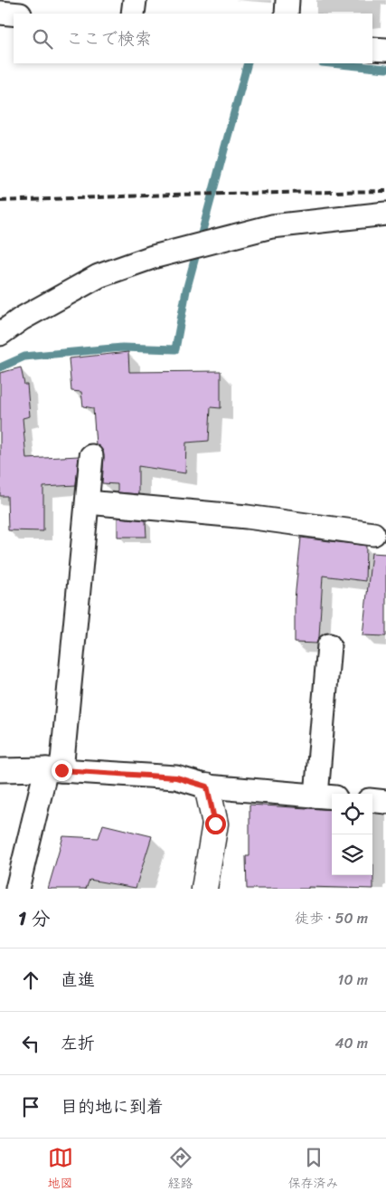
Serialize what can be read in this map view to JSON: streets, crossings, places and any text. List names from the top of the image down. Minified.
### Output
{"page":{"search":"ここで検索","heading":["1 分","徒歩 · 50 m"],"list":[["直進","10 m"],["左折","40 m"],"目的地に到着"],"nav":["地図","経路","保存済み"]}}
